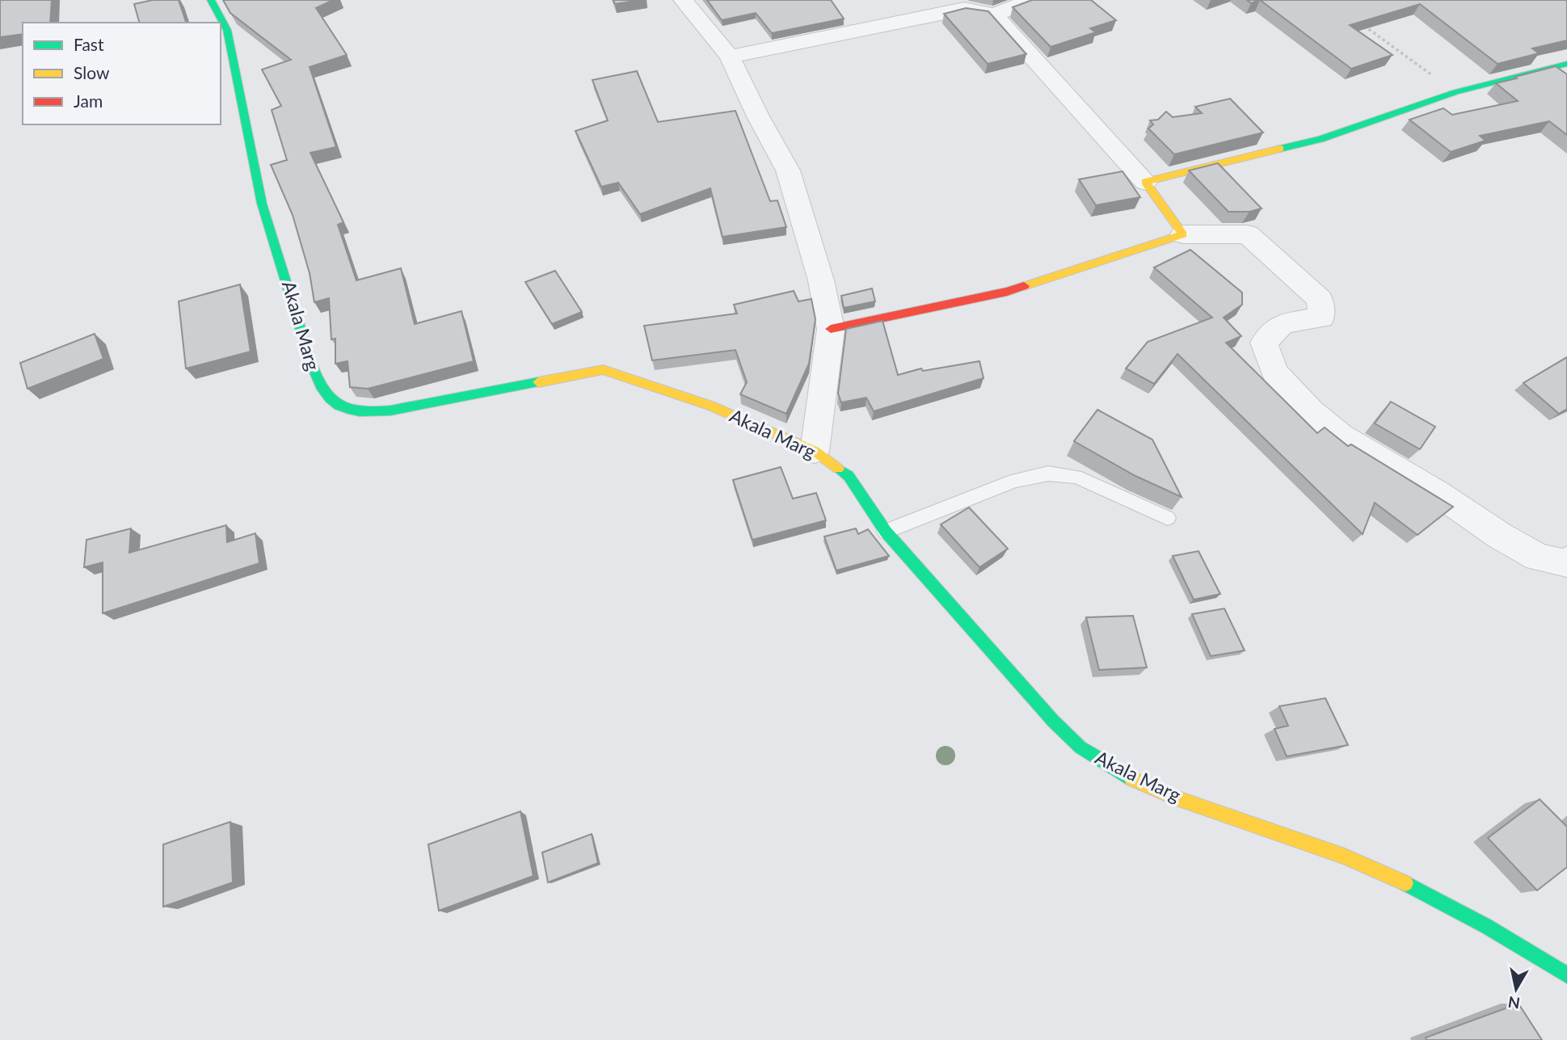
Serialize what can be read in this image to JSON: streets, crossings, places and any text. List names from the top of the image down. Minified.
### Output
{"streets":{"main road":["Akala Marg"]},"legend":["Fast","Slow","Jam"],"north":"bottom"}
